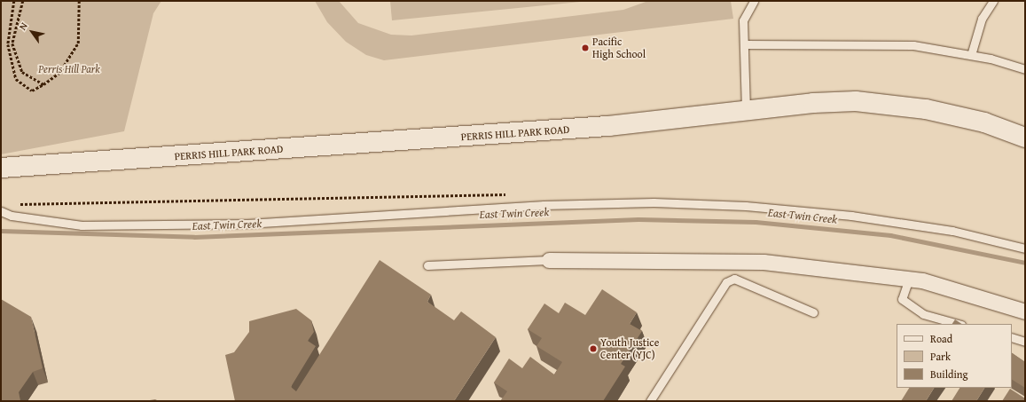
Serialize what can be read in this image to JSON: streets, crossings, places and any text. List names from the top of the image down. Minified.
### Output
{"streets":{"street":["PERRIS HILL PARK ROAD"]},"water":["East Twin Creek"],"parks":["Perris Hill Park"],"places":["Pacific High School","Youth Justice Center (YJC)"],"legend":["Road","Park","Building"],"north":"top left"}
